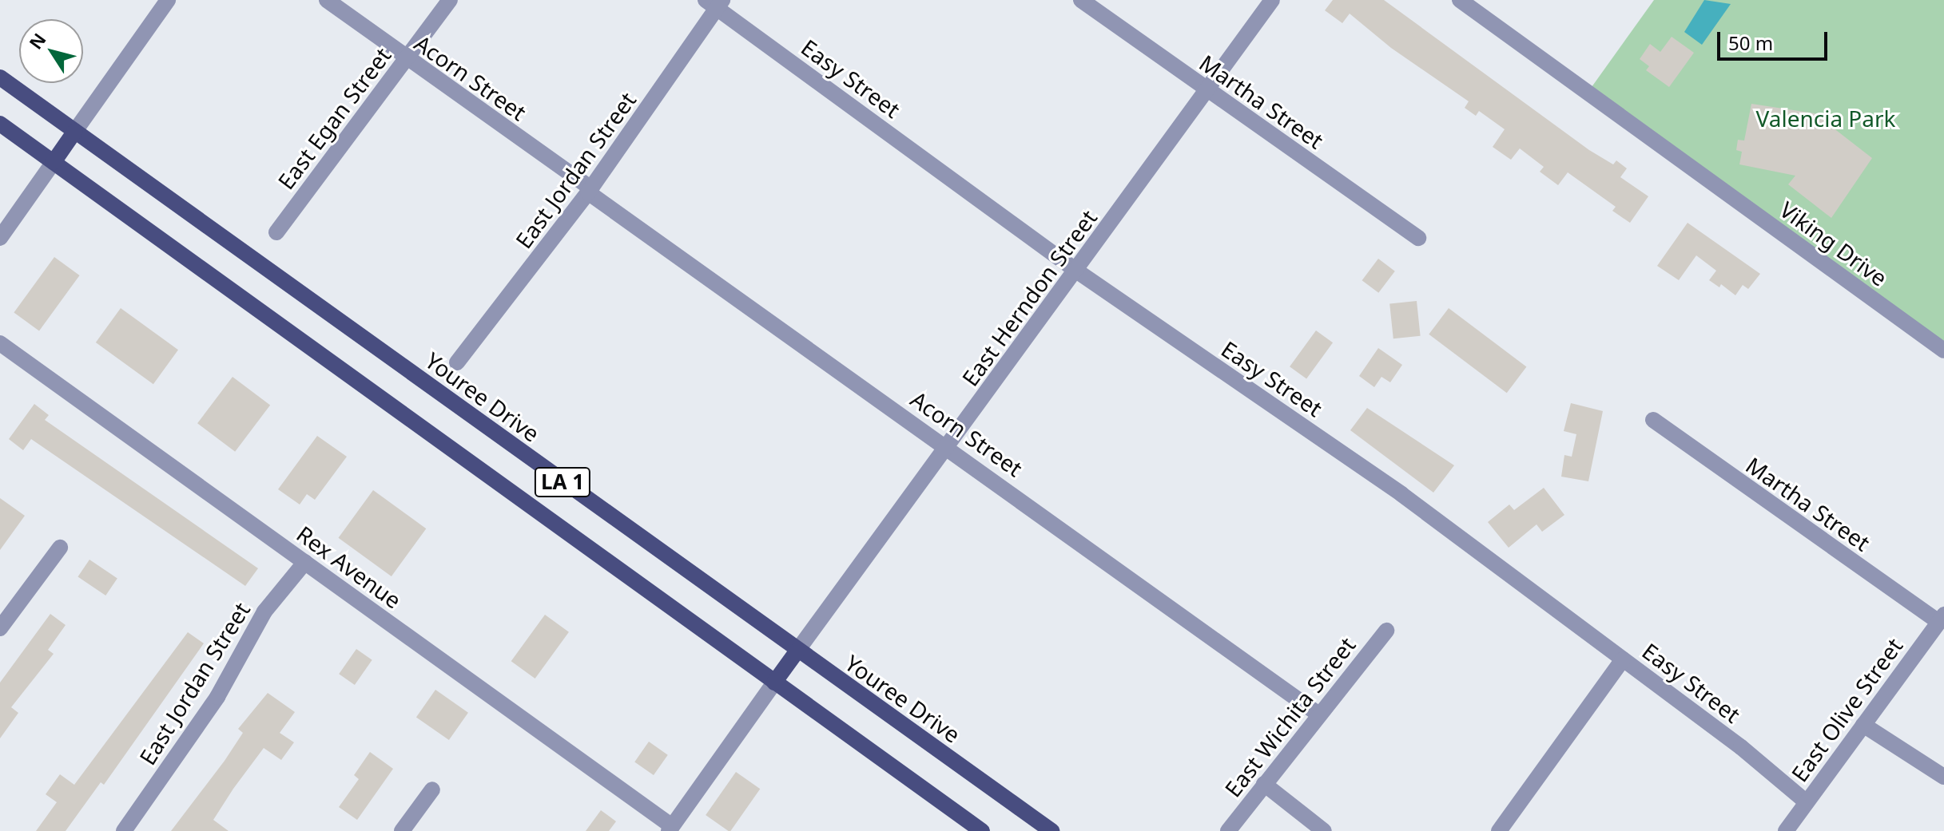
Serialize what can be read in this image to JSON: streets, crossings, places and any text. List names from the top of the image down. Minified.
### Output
{"streets":{"main road":["Youree Drive","LA 1"],"street":["Acorn Street","Easy Street","Martha Street","East Egan Street","East Jordan Street","Viking Drive","East Herndon Street","Rex Avenue","East Olive Street","East Wichita Street"]},"crossings":[["Acorn Street","East Egan Street"],["Acorn Street","East Jordan Street"],["Acorn Street","East Herndon Street"],["Acorn Street","East Wichita Street"],["Easy Street","East Jordan Street"],["Easy Street","East Herndon Street"],["Easy Street","East Olive Street"],["Martha Street","East Herndon Street"],["Martha Street","East Olive Street"],["East Jordan Street","Rex Avenue"],["East Herndon Street","Youree Drive"],["Youree Drive","LA 1"]],"parks":["Valencia Park"],"scale_bar":"50 m","north":"top left"}
